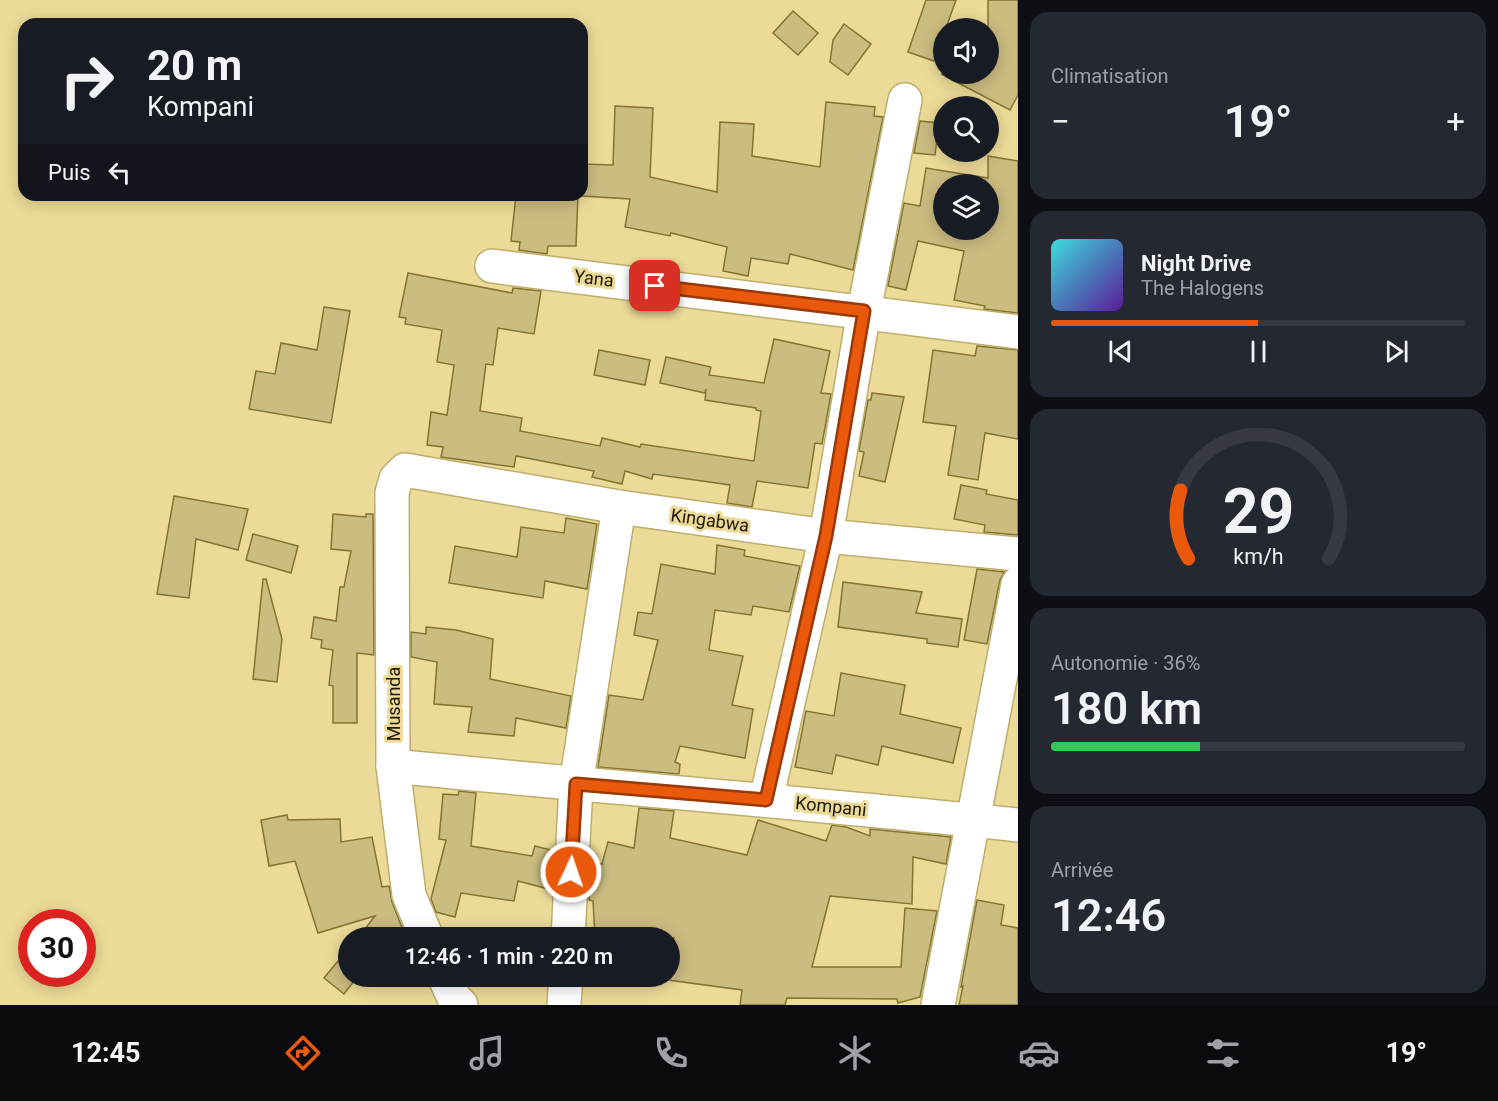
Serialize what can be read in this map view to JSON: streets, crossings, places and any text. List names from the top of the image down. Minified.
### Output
{"streets":{"street":["Yana","Kingabwa","Musanda","Kompani"]},"crossings":[["Kingabwa","Musanda"],["Musanda","Kompani"]],"page":{"tile":["Climatisation",["Autonomie · 36%","180 km"],["Arrivée","12:46"]],"turn":["20 m","Kompani"],"heat":["−","19°","+"],"then":"Puis","song":["Night Drive","The Halogens"],"limit":"30","trip":"12:46 · 1 min · 220 m","tabs":["12:45","19°"],"gauge":["29","km/h"]}}
